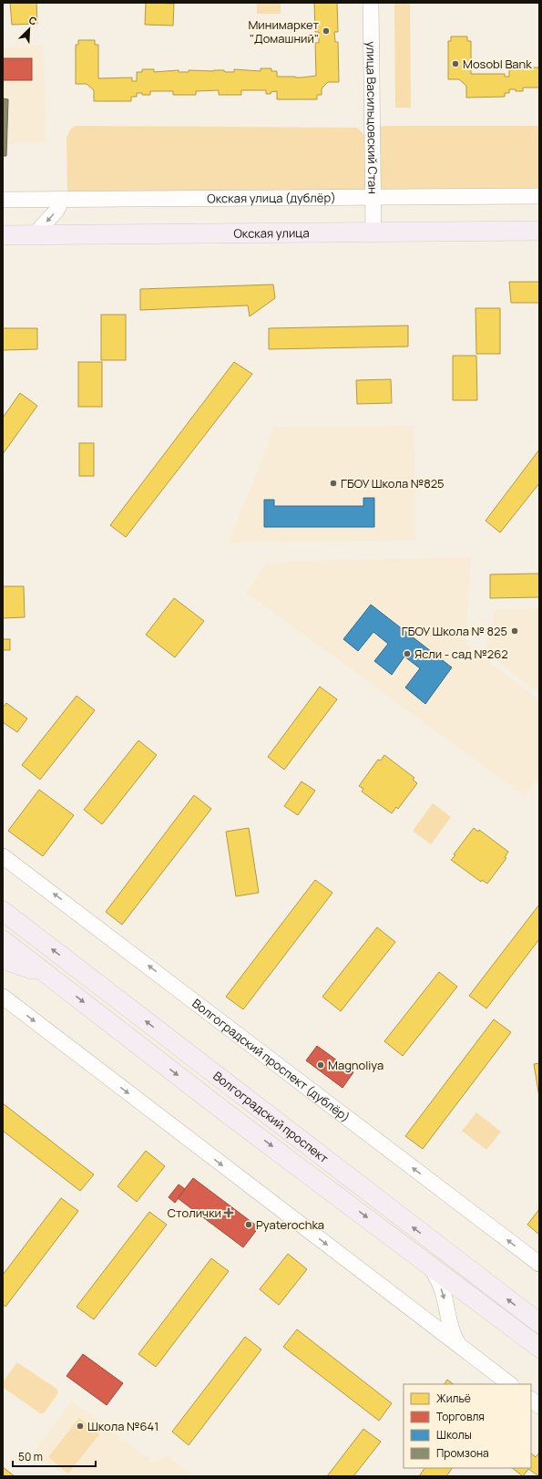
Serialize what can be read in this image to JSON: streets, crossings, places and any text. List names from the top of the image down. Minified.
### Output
{"streets":{"main road":["Окская улица","Волгоградский проспект"],"street":["улица Васильцовский Стан","Окская улица (дублёр)","Волгоградский проспект (дублёр)"]},"crossings":[["улица Васильцовский Стан","Окская улица (дублёр)"],["улица Васильцовский Стан","Окская улица"]],"places":{"other":["Минимаркет \"Домашний\"","Mosobl Bank","ГБОУ Школа №825","ГБОУ Школа № 825","Ясли - сад №262","Magnoliya","Pyaterochka","Школа №641"],"health":["Столички"]},"legend":["Жильё","Торговля","Школы","Промзона"],"scale_bar":"50 m","north":"top right"}
